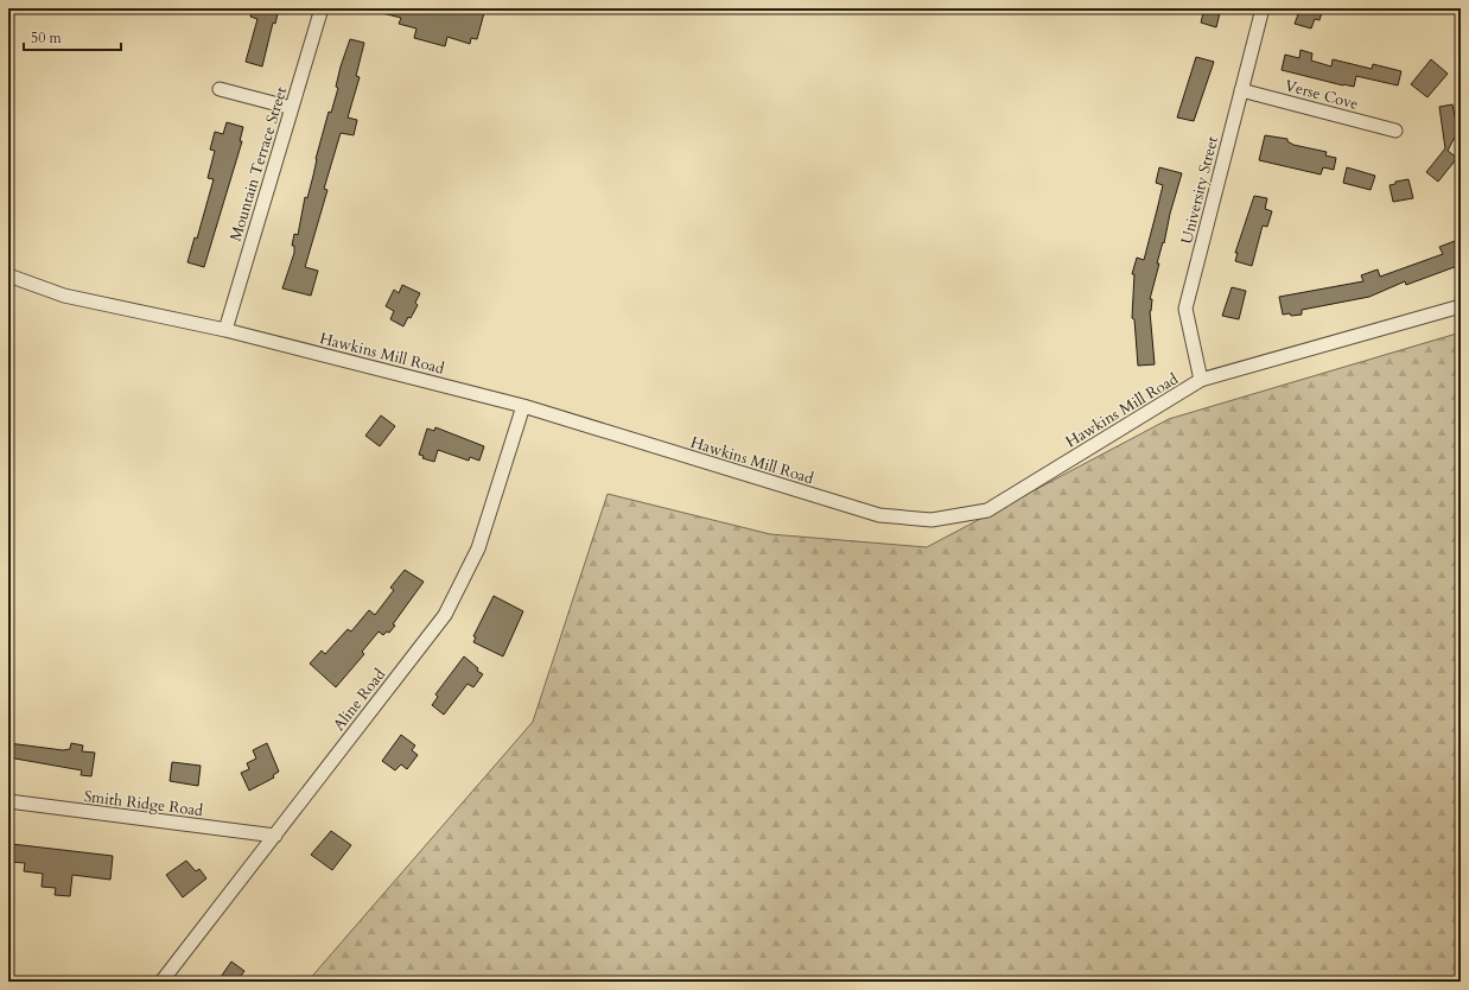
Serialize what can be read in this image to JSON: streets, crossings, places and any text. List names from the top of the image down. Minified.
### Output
{"streets":{"street":["Verse Cove","Mountain Terrace Street","University Street","Hawkins Mill Road","Aline Road","Smith Ridge Road"]},"crossings":[["Verse Cove","University Street"],["Mountain Terrace Street","Hawkins Mill Road"],["University Street","Hawkins Mill Road"],["Hawkins Mill Road","Aline Road"],["Aline Road","Smith Ridge Road"]],"scale_bar":"50 m"}
